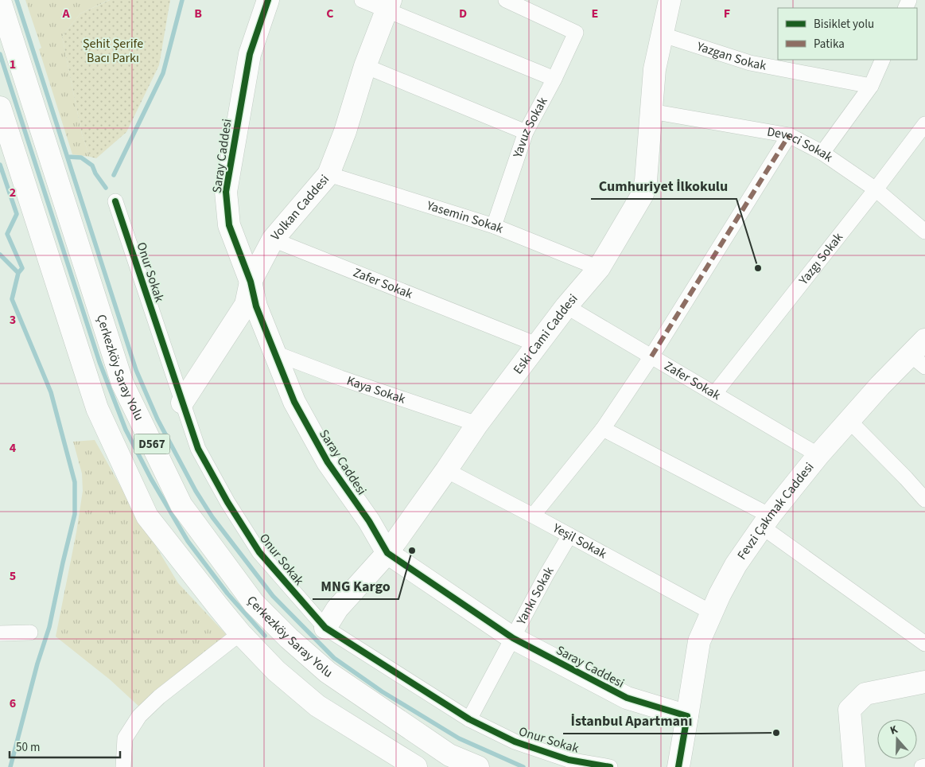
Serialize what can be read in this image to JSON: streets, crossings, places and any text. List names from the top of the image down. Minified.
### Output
{"streets":{"main road":["Saray Caddesi","Volkan Caddesi","Eski Cami Caddesi","Çerkezköy Saray Yolu","D567","Fevzi Çakmak Caddesi"],"street":["Yazgan Sokak","Yavuz Sokak","Deveci Sokak","Yasemin Sokak","Yazgı Sokak","Onur Sokak","Zafer Sokak","Kaya Sokak","Yeşil Sokak","Yankı Sokak"]},"crossings":[["Yazgan Sokak","Eski Cami Caddesi"],["Yavuz Sokak","Yasemin Sokak"],["Deveci Sokak","Yazgı Sokak"],["Deveci Sokak","Eski Cami Caddesi"],["Saray Caddesi","Volkan Caddesi"],["Saray Caddesi","Eski Cami Caddesi"],["Saray Caddesi","Kaya Sokak"],["Saray Caddesi","Fevzi Çakmak Caddesi"],["Saray Caddesi","Yankı Sokak"],["Volkan Caddesi","Yasemin Sokak"],["Volkan Caddesi","Onur Sokak"],["Volkan Caddesi","Zafer Sokak"],["Yasemin Sokak","Eski Cami Caddesi"],["Yazgı Sokak","Zafer Sokak"],["Onur Sokak","Eski Cami Caddesi"],["Onur Sokak","Yankı Sokak"],["Zafer Sokak","Eski Cami Caddesi"],["Zafer Sokak","Fevzi Çakmak Caddesi"],["Eski Cami Caddesi","Kaya Sokak"],["Eski Cami Caddesi","Yeşil Sokak"],["Fevzi Çakmak Caddesi","Yeşil Sokak"],["Yeşil Sokak","Yankı Sokak"]],"parks":["Şehit Şerife Bacı Parkı"],"places":["Cumhuriyet İlkokulu","MNG Kargo","İstanbul Apartmanı"],"legend":["Bisiklet yolu","Patika"],"scale_bar":"50 m","north":"top","grid":{"columns":["A","B","C","D","E","F"],"rows":["1","2","3","4","5","6"]}}
